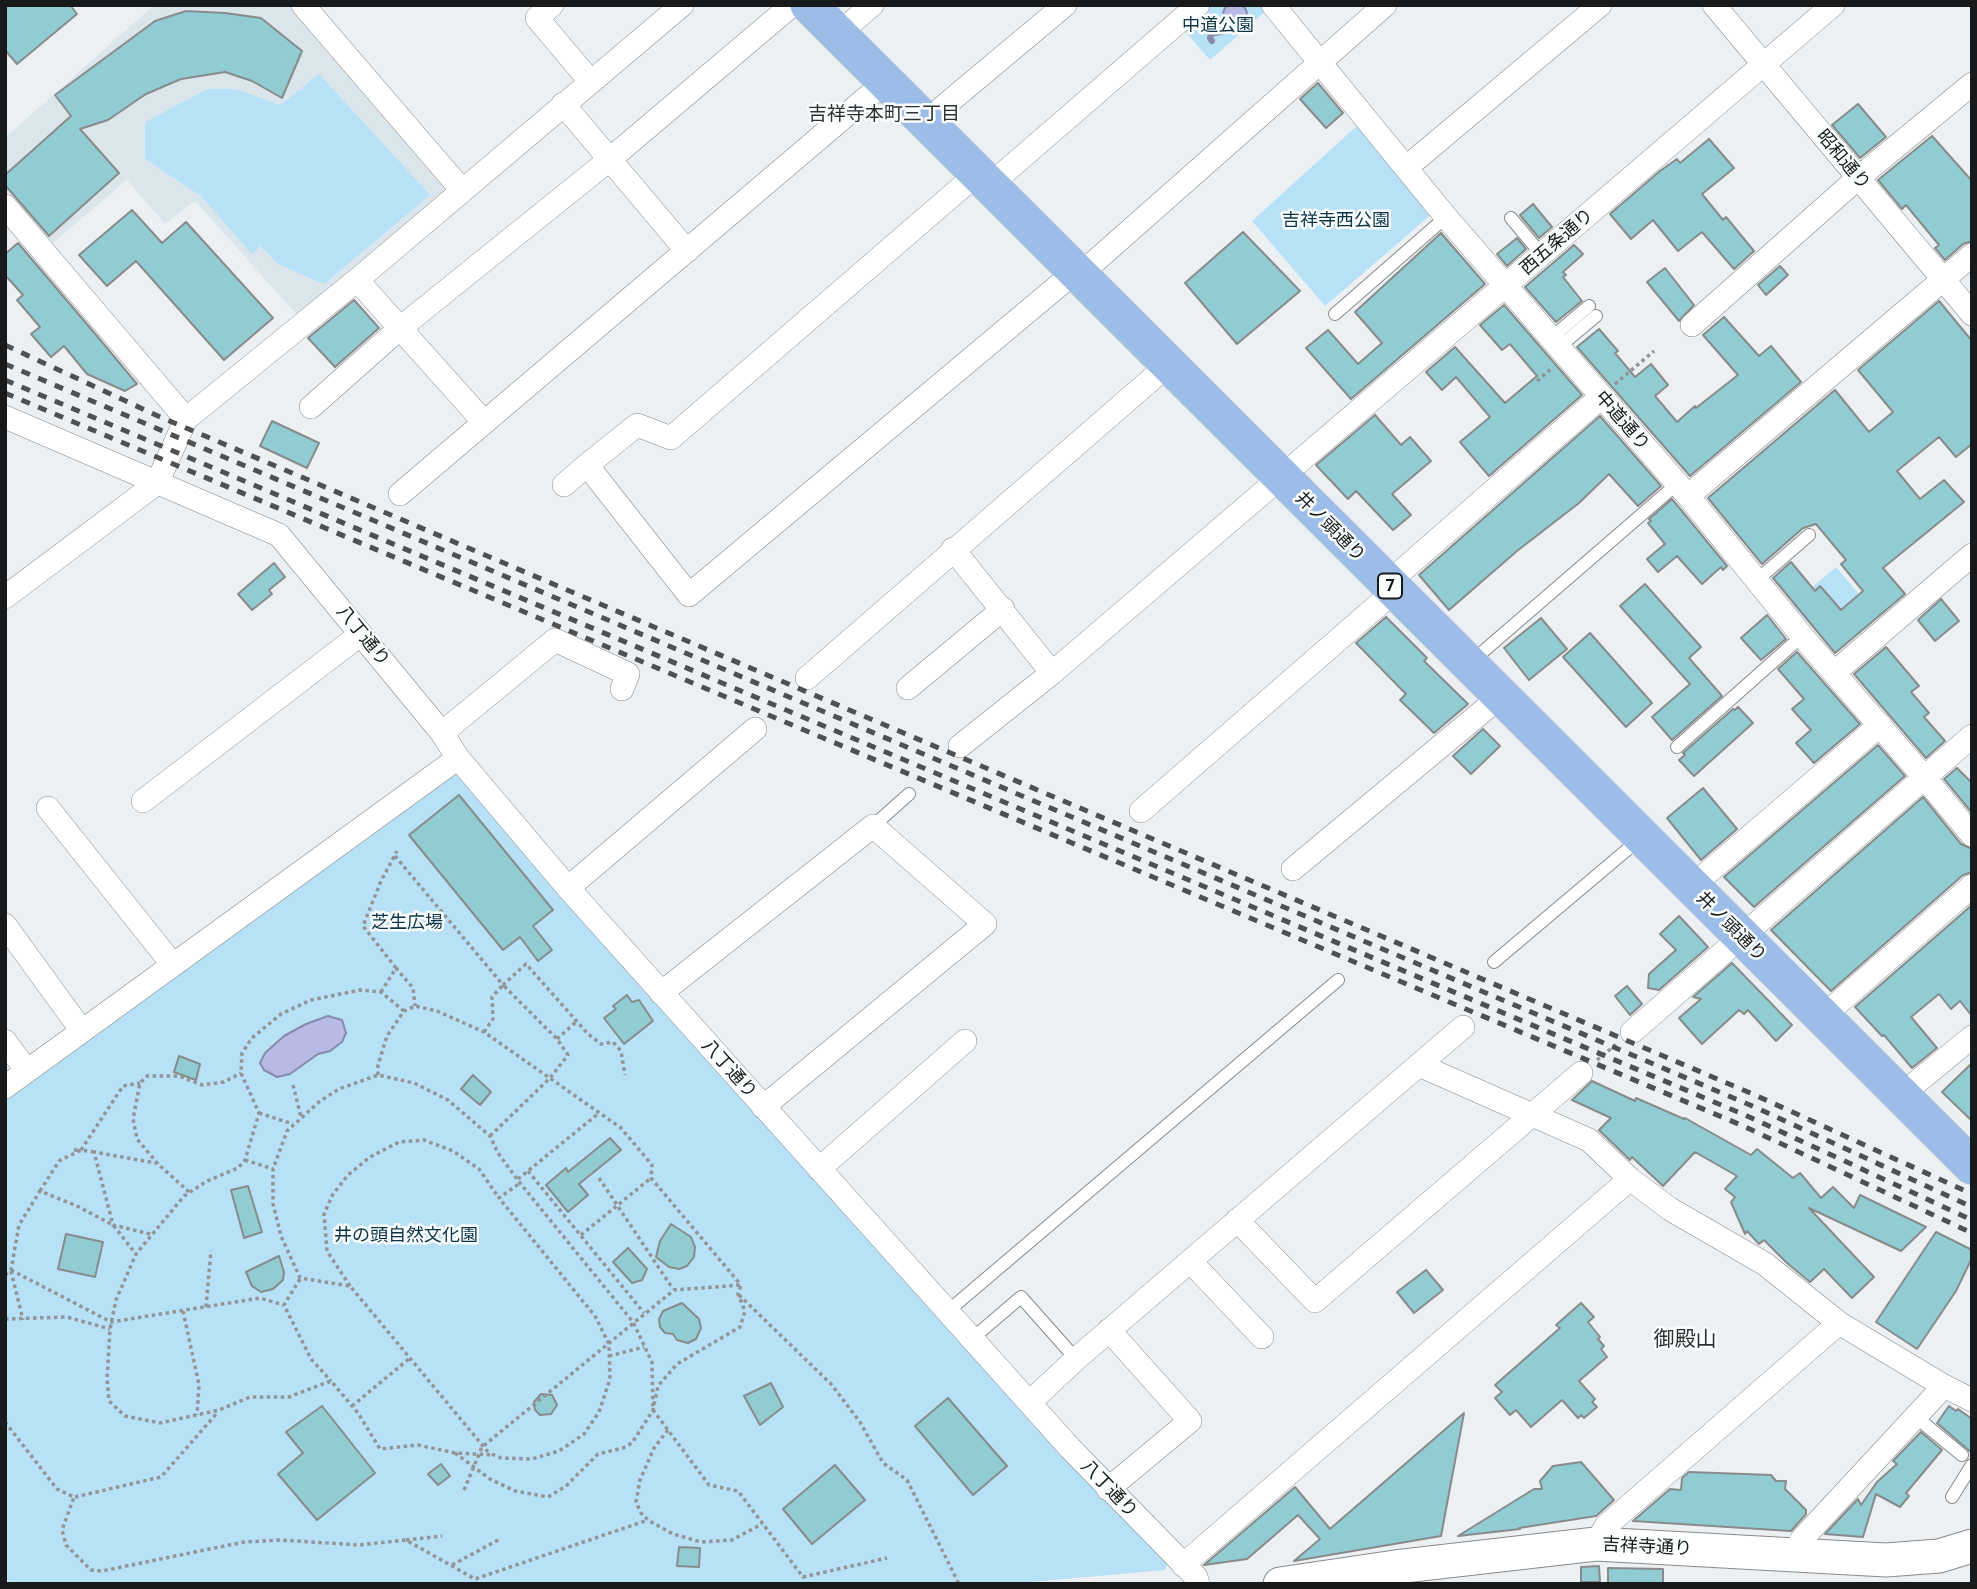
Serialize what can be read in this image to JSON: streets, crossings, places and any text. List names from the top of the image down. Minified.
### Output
{"streets":{"main road":["井ノ頭通り","7","吉祥寺通り"],"street":["昭和通り","西五条通り","中道通り","八丁通り"]},"crossings":[["昭和通り","西五条通り"],["西五条通り","中道通り"],["西五条通り","井ノ頭通り"]],"districts":["吉祥寺本町三丁目","御殿山"],"parks":["中道公園","吉祥寺西公園","芝生広場","井の頭自然文化園"]}
